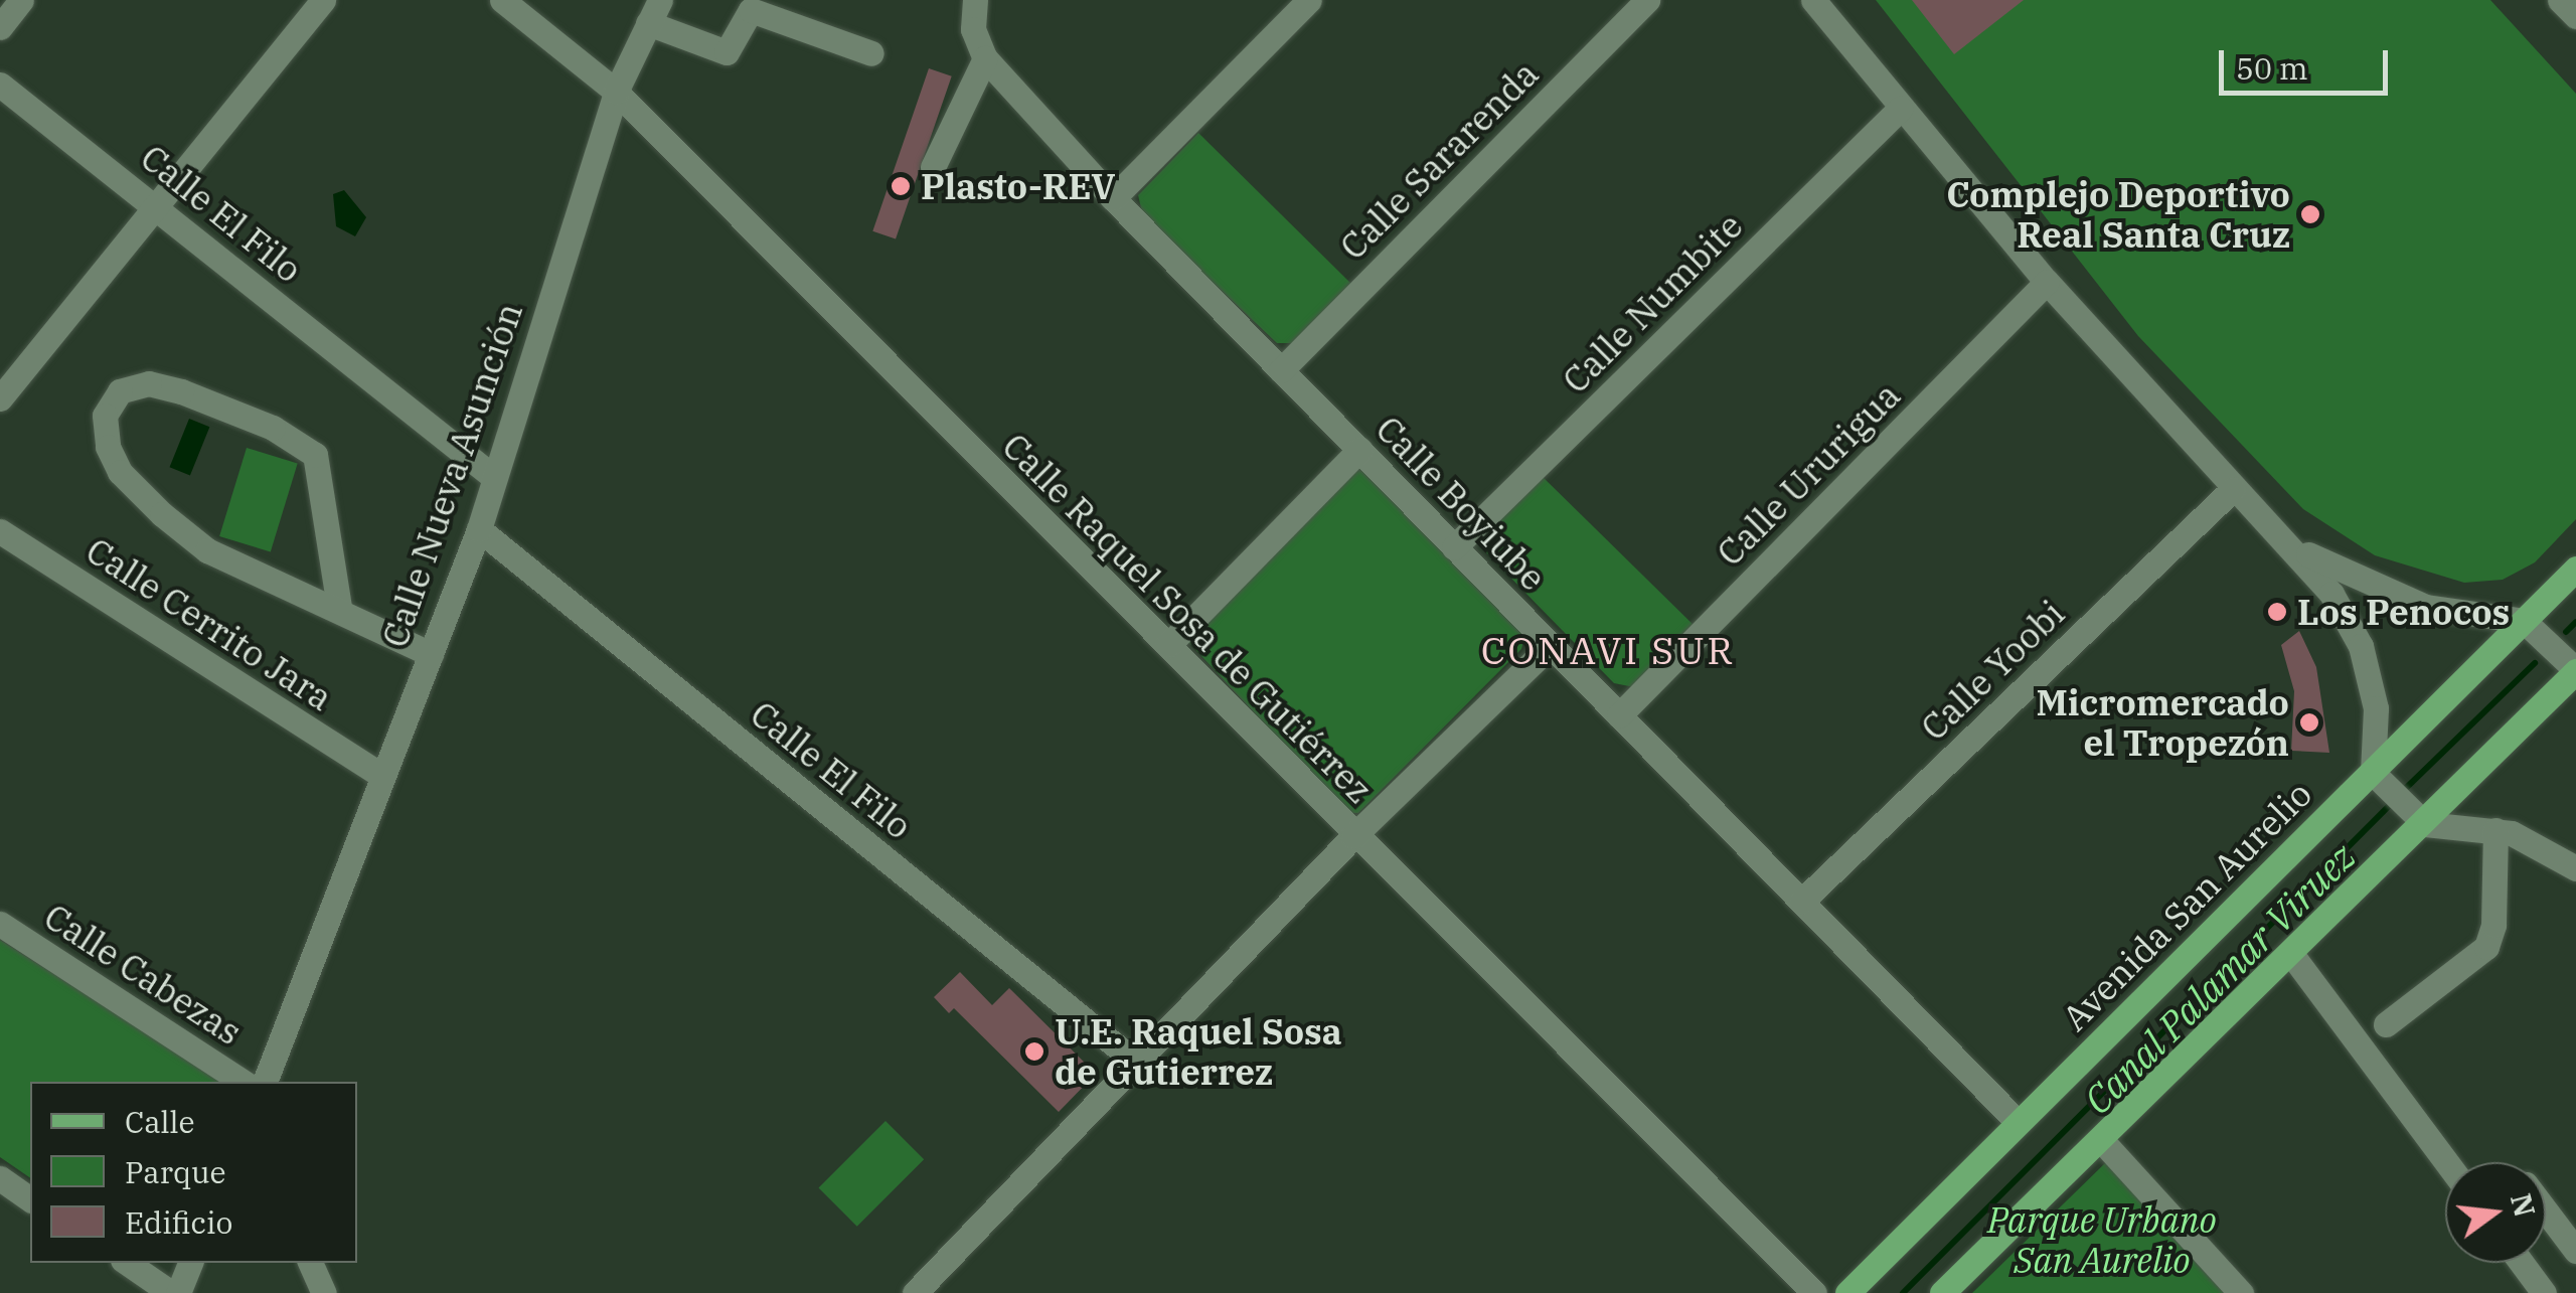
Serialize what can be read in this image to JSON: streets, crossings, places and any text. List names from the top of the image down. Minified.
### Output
{"streets":{"main road":["Avenida San Aurelio"],"street":["Calle Sararenda","Calle El Filo","Calle Numbite","Calle Ururigua","Calle Nueva Asunción","Calle Boyiube","Calle Raquel Sosa de Gutiérrez","Calle Cerrito Jara","Calle Yoobi","Calle Cabezas"]},"crossings":[["Calle Sararenda","Calle Boyiube"],["Calle El Filo","Calle Nueva Asunción"],["Calle Numbite","Calle Boyiube"],["Calle Ururigua","Calle Boyiube"],["Calle Nueva Asunción","Calle Raquel Sosa de Gutiérrez"],["Calle Nueva Asunción","Calle Cerrito Jara"],["Calle Boyiube","Calle Yoobi"],["Calle Boyiube","Avenida San Aurelio"]],"districts":["CONAVI SUR"],"water":["Canal Palamar Viruez"],"parks":["Parque Urbano San Aurelio"],"places":["Plasto-REV","Complejo Deportivo Real Santa Cruz","Los Penocos","Micromercado el Tropezón","U.E. Raquel Sosa de Gutierrez"],"legend":["Calle","Parque","Edificio"],"scale_bar":"50 m","north":"right"}
